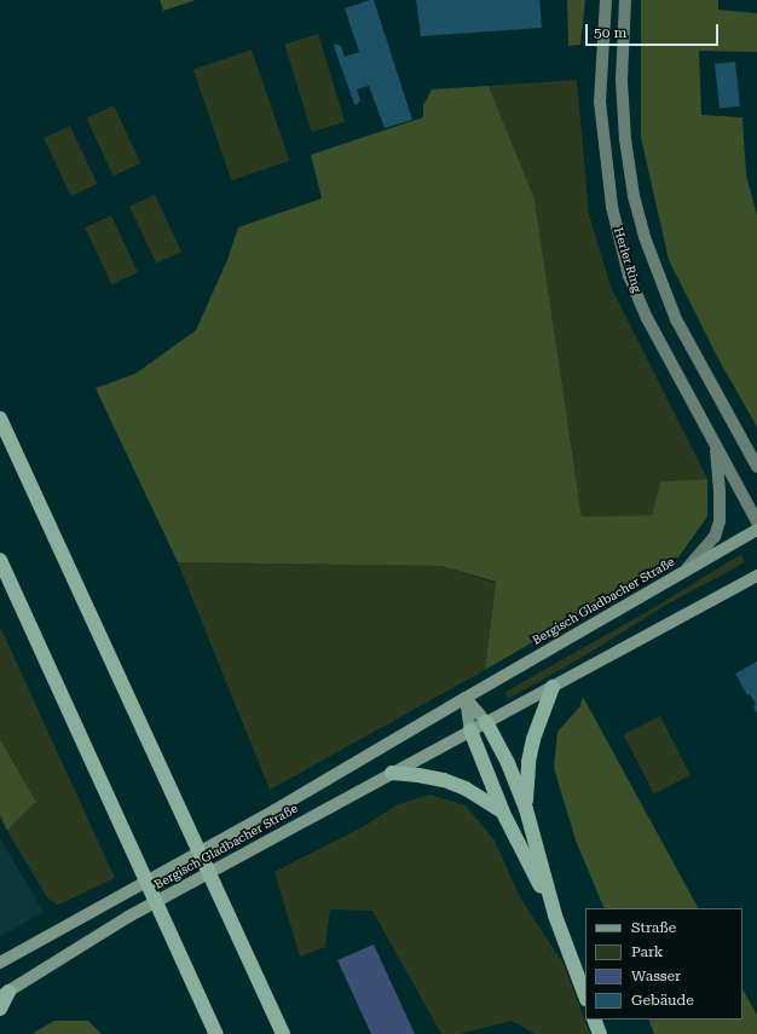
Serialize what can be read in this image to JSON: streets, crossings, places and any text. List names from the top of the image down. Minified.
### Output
{"streets":{"main road":["Herler Ring","Bergisch Gladbacher Straße"]},"legend":["Straße","Park","Wasser","Gebäude"],"scale_bar":"50 m"}
